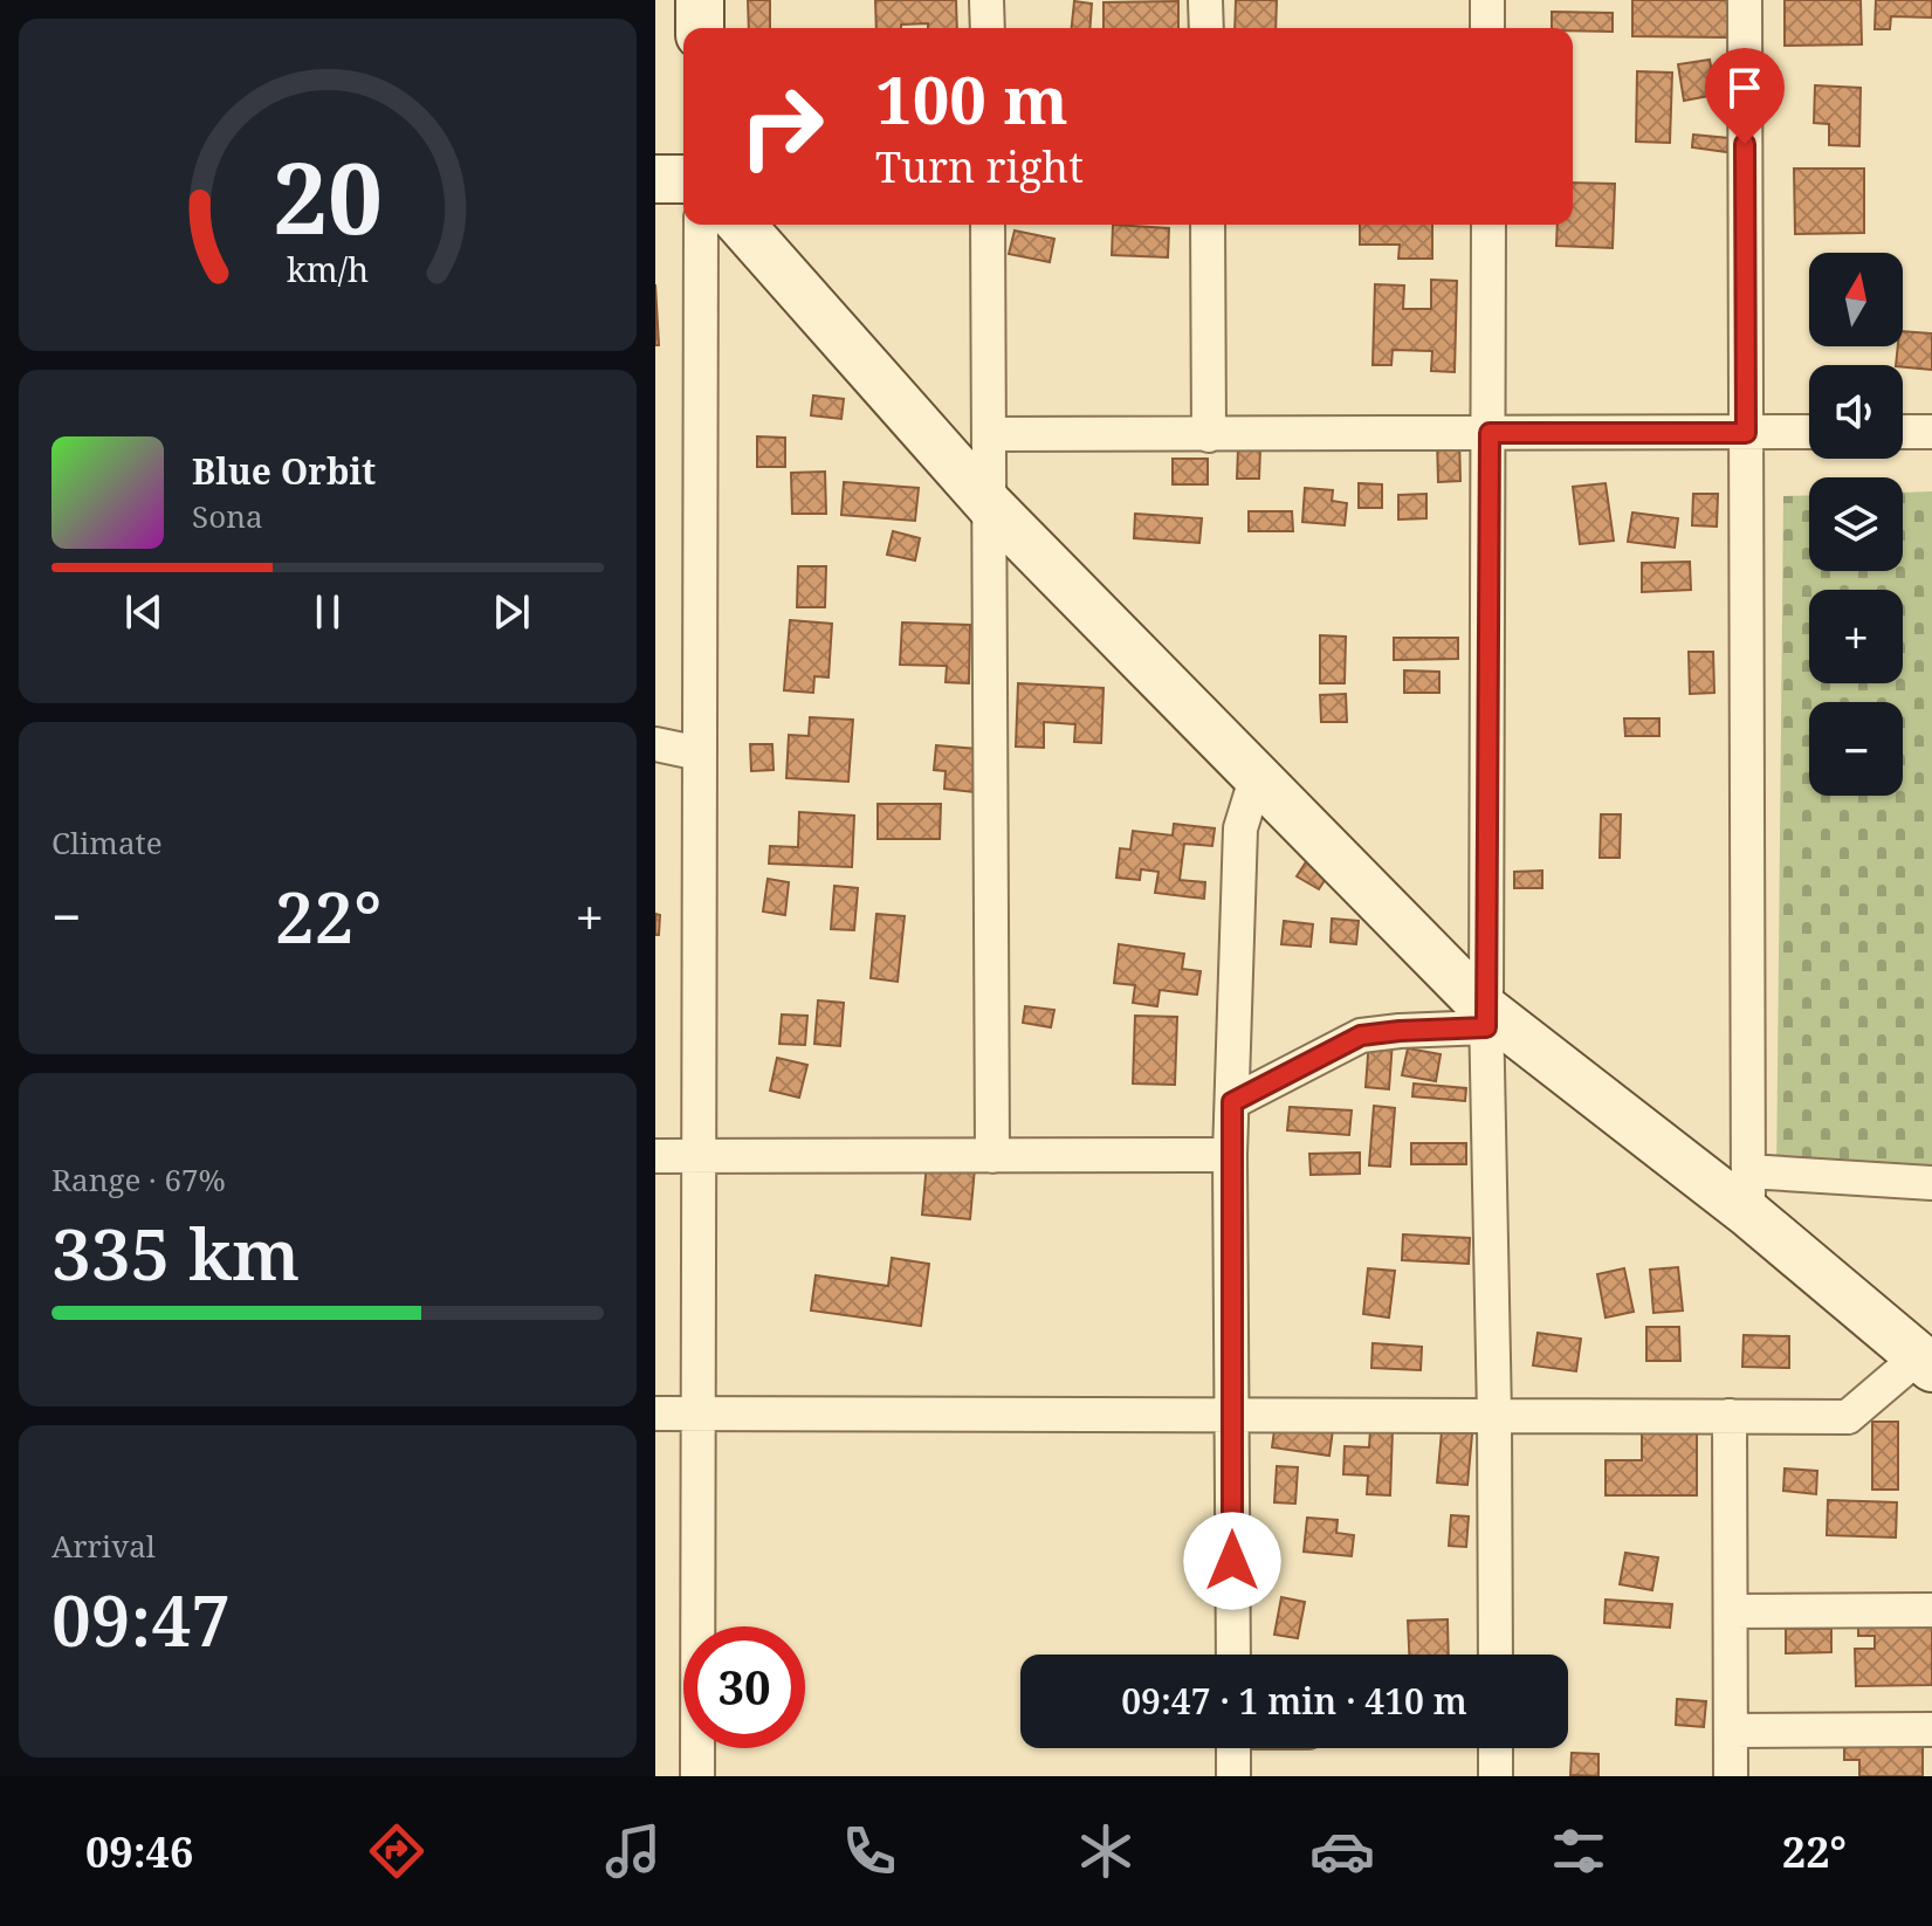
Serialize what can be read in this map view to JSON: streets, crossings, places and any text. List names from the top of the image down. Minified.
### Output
{"north":"top","page":{"turn":["100 m","Turn right"],"map_buttons":["+","−"],"song":["Blue Orbit","Sona"],"tile":["Climate",["Range · 67%","335 km"],["Arrival","09:47"]],"heat":["−","22°","+"],"limit":"30","trip":"09:47 · 1 min · 410 m","tabs":["09:46","22°"],"gauge":["20","km/h"]}}
